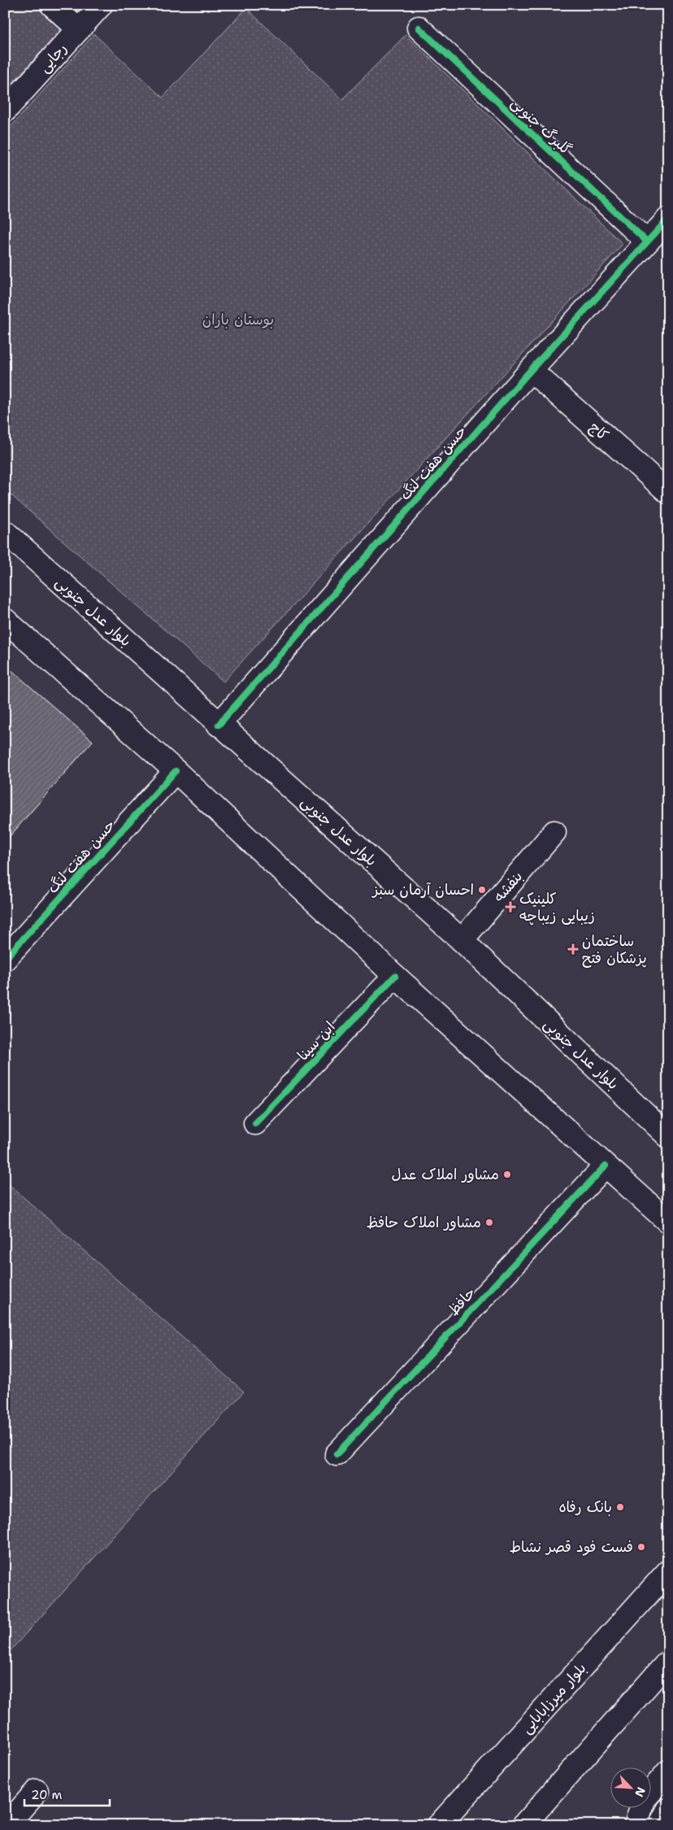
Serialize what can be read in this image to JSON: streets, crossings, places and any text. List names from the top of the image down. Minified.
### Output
{"streets":{"main road":["رجایی","گلبرگ جنوبی","کاج","حسن هفت لنگ","بلوار عدل جنوبی","بنفشه","ابن سینا","حافظ","بلوار میرزابابایی"]},"crossings":[["گلبرگ جنوبی","حسن هفت لنگ"],["کاج","حسن هفت لنگ"],["حسن هفت لنگ","بلوار عدل جنوبی"],["بلوار عدل جنوبی","بنفشه"]],"parks":["بوستان باران"],"places":{"other":["احسان آرمان سبز","مشاور املاک عدل","مشاور املاک حافظ","بانک رفاه","فست فود قصر نشاط"],"health":["کلینیک زیبایی زیباچه","ساختمان پزشکان فتح"]},"scale_bar":"20 m","north":"bottom right"}
